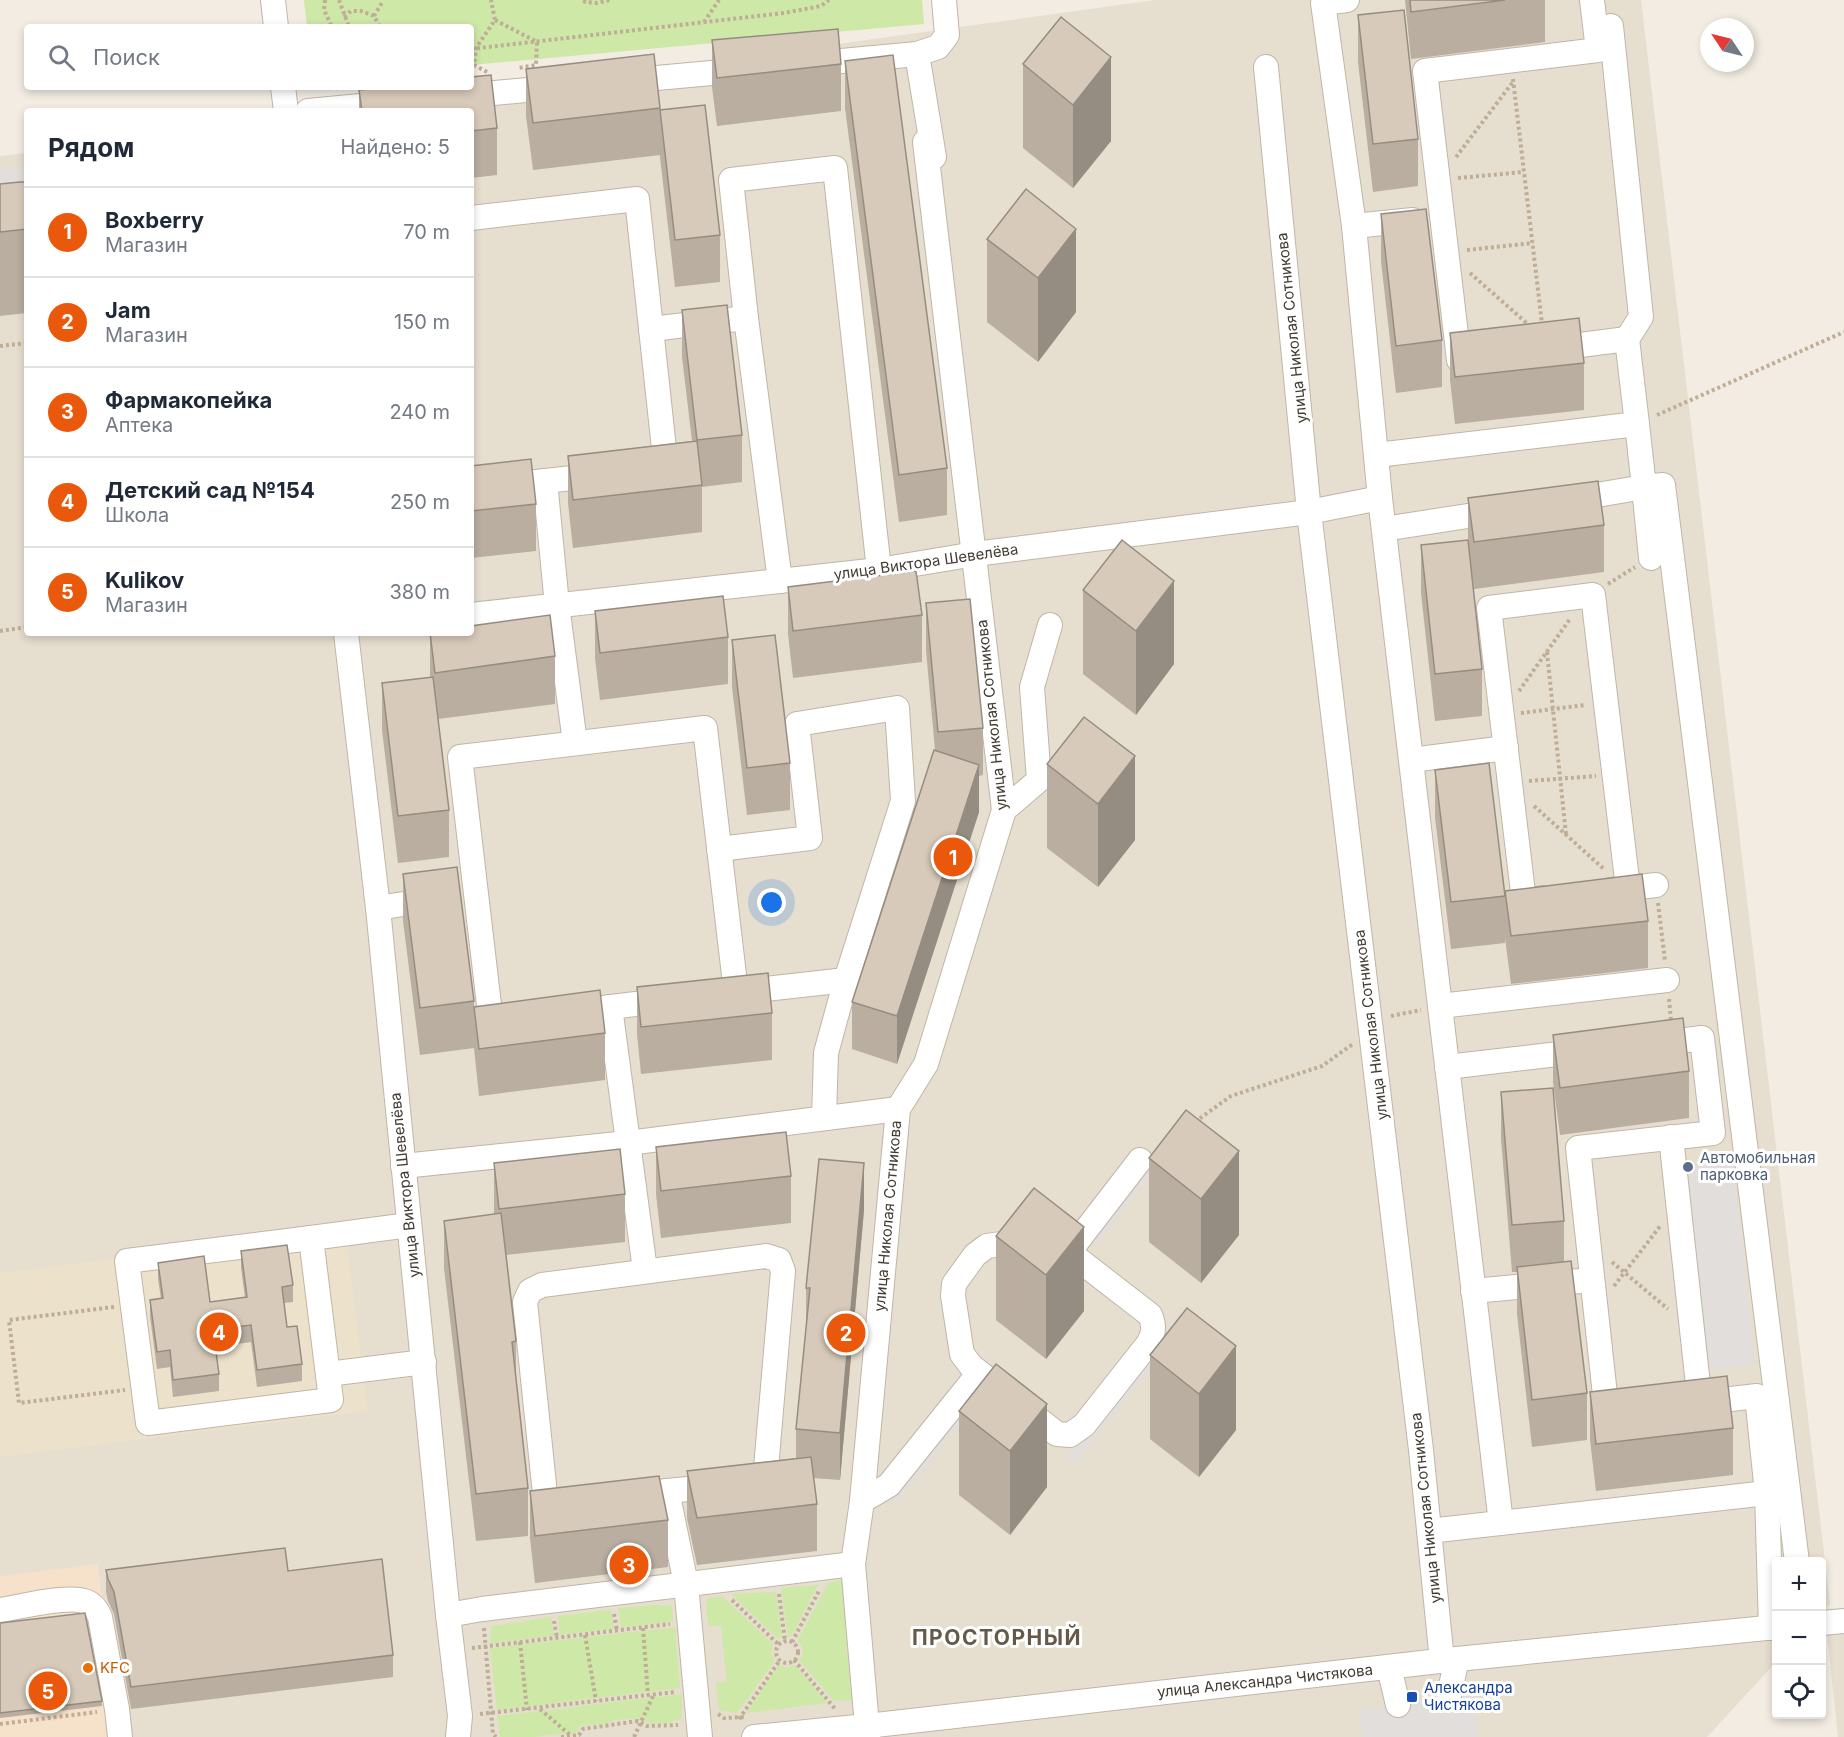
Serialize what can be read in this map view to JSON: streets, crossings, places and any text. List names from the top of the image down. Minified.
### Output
{"streets":{"street":["улица Николая Сотникова","улица Виктора Шевелёва","улица Александра Чистякова"]},"crossings":[["улица Николая Сотникова","улица Виктора Шевелёва"],["улица Николая Сотникова","улица Александра Чистякова"]],"districts":["ПРОСТОРНЫЙ"],"places":{"other":["Автомобильная парковка","KFC"],"transit":["Александра Чистякова"]},"north":"top left","page":{"search":"Поиск","heading":["Рядом","Найдено: 5"],"list":[{"mark":"1","name":"Boxberry","note":"Магазин","value":"70 m"},{"mark":"2","name":"Jam","note":"Магазин","value":"150 m"},{"mark":"3","name":"Фармакопейка","note":"Аптека","value":"240 m"},{"mark":"4","name":"Детский сад №154","note":"Школа","value":"250 m"},{"mark":"5","name":"Kulikov","note":"Магазин","value":"380 m"}],"pins":["1","4","2","3","5"],"map_buttons":["+","−"]}}
